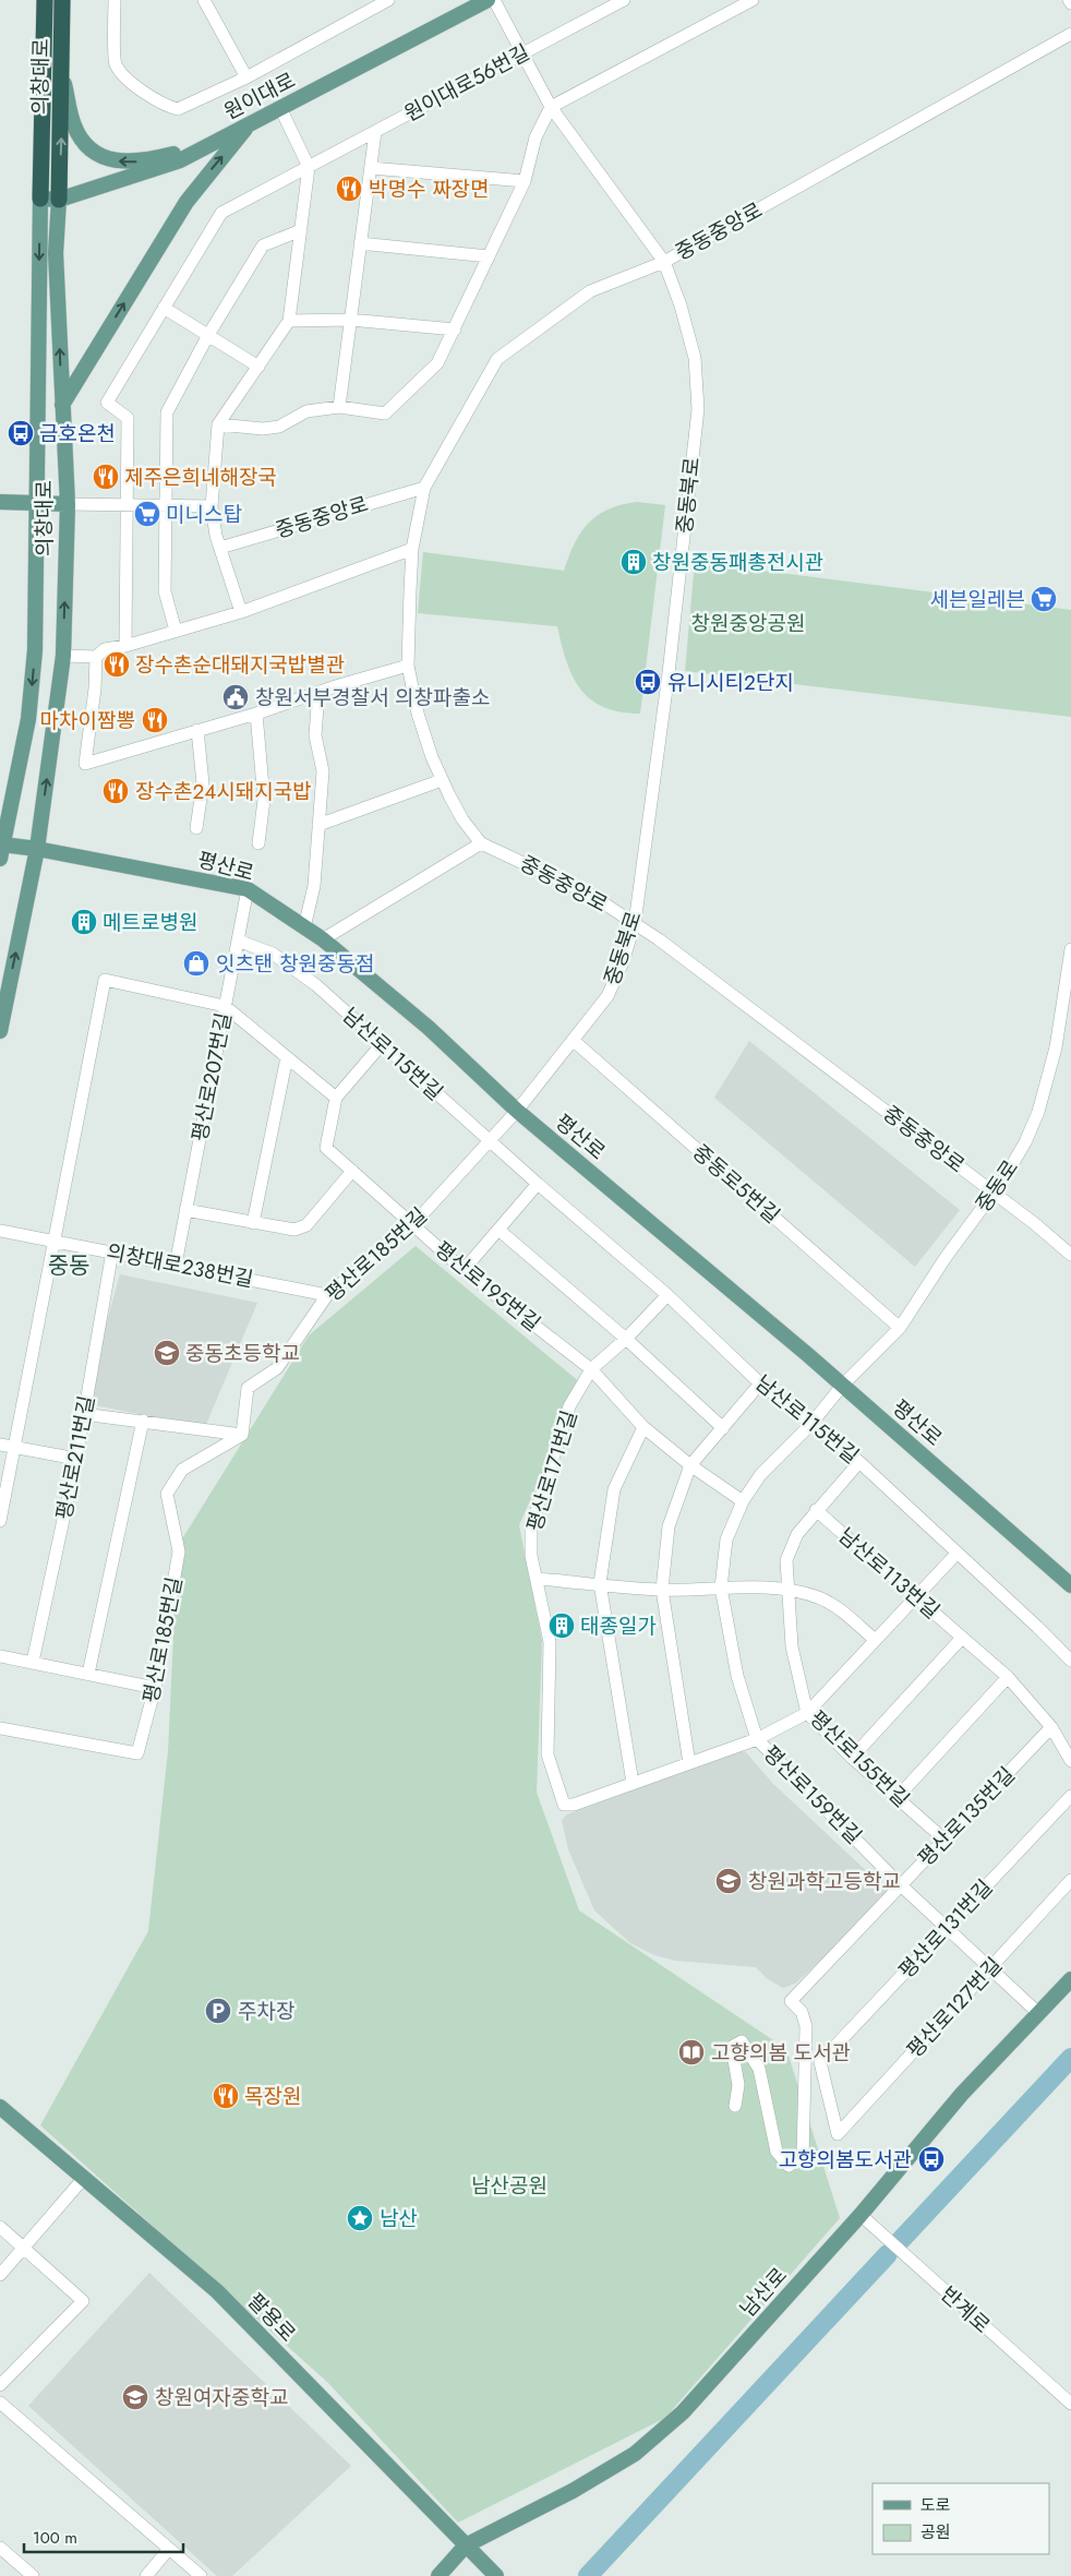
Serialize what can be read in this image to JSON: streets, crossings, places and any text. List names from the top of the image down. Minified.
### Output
{"streets":{"highway":["의창대로"],"main road":["원이대로","평산로","남산로","팔용로"],"street":["원이대로56번길","중동중앙로","중동북로","남산로115번길","평산로207번길","중동로5번길","중동로","평산로185번길","의창대로238번길","평산로195번길","평산로211번길","평산로171번길","남산로113번길","평산로155번길","평산로159번길","평산로135번길","평산로131번길","평산로127번길","반계로"]},"crossings":[["의창대로","원이대로"],["의창대로","평산로"],["원이대로56번길","중동북로"],["중동중앙로","중동북로"],["중동중앙로","중동로"],["중동북로","평산로"],["중동북로","중동로5번길"],["중동북로","평산로185번길"],["평산로","평산로207번길"],["평산로","중동로"],["평산로","평산로185번길"],["평산로","평산로159번길"],["남산로115번길","평산로207번길"],["남산로115번길","평산로185번길"],["남산로115번길","평산로195번길"],["남산로115번길","평산로171번길"],["남산로115번길","평산로155번길"],["남산로115번길","평산로159번길"],["평산로207번길","의창대로238번길"],["중동로5번길","중동로"],["중동로","평산로159번길"],["평산로185번길","의창대로238번길"],["평산로185번길","평산로195번길"],["의창대로238번길","평산로211번길"],["평산로195번길","평산로171번길"],["평산로195번길","평산로159번길"],["남산로113번길","평산로155번길"],["남산로113번길","평산로135번길"],["평산로155번길","평산로135번길"],["평산로159번길","평산로135번길"],["평산로159번길","평산로131번길"],["평산로159번길","평산로127번길"],["평산로159번길","남산로"],["평산로131번길","평산로127번길"],["남산로","반계로"],["남산로","팔용로"]],"districts":["중동"],"parks":["창원중앙공원","남산공원"],"places":{"restaurant":["박명수 짜장면","제주은희네해장국","장수촌순대돼지국밥별관","마차이짬뽕","장수촌24시돼지국밥","목장원"],"bus stop":["금호온천","유니시티2단지","고향의봄도서관"],"supermarket":["미니스탑","세븐일레븐"],"building":["창원중동패총전시관","메트로병원","태종일가"],"public building":["창원서부경찰서 의창파출소"],"shop":["잇츠탠 창원중동점"],"school or university":["중동초등학교","창원과학고등학교","창원여자중학교"],"parking":["주차장"],"library":["고향의봄 도서관"],"place":["남산"]},"legend":["도로","공원"],"scale_bar":"100 m"}
